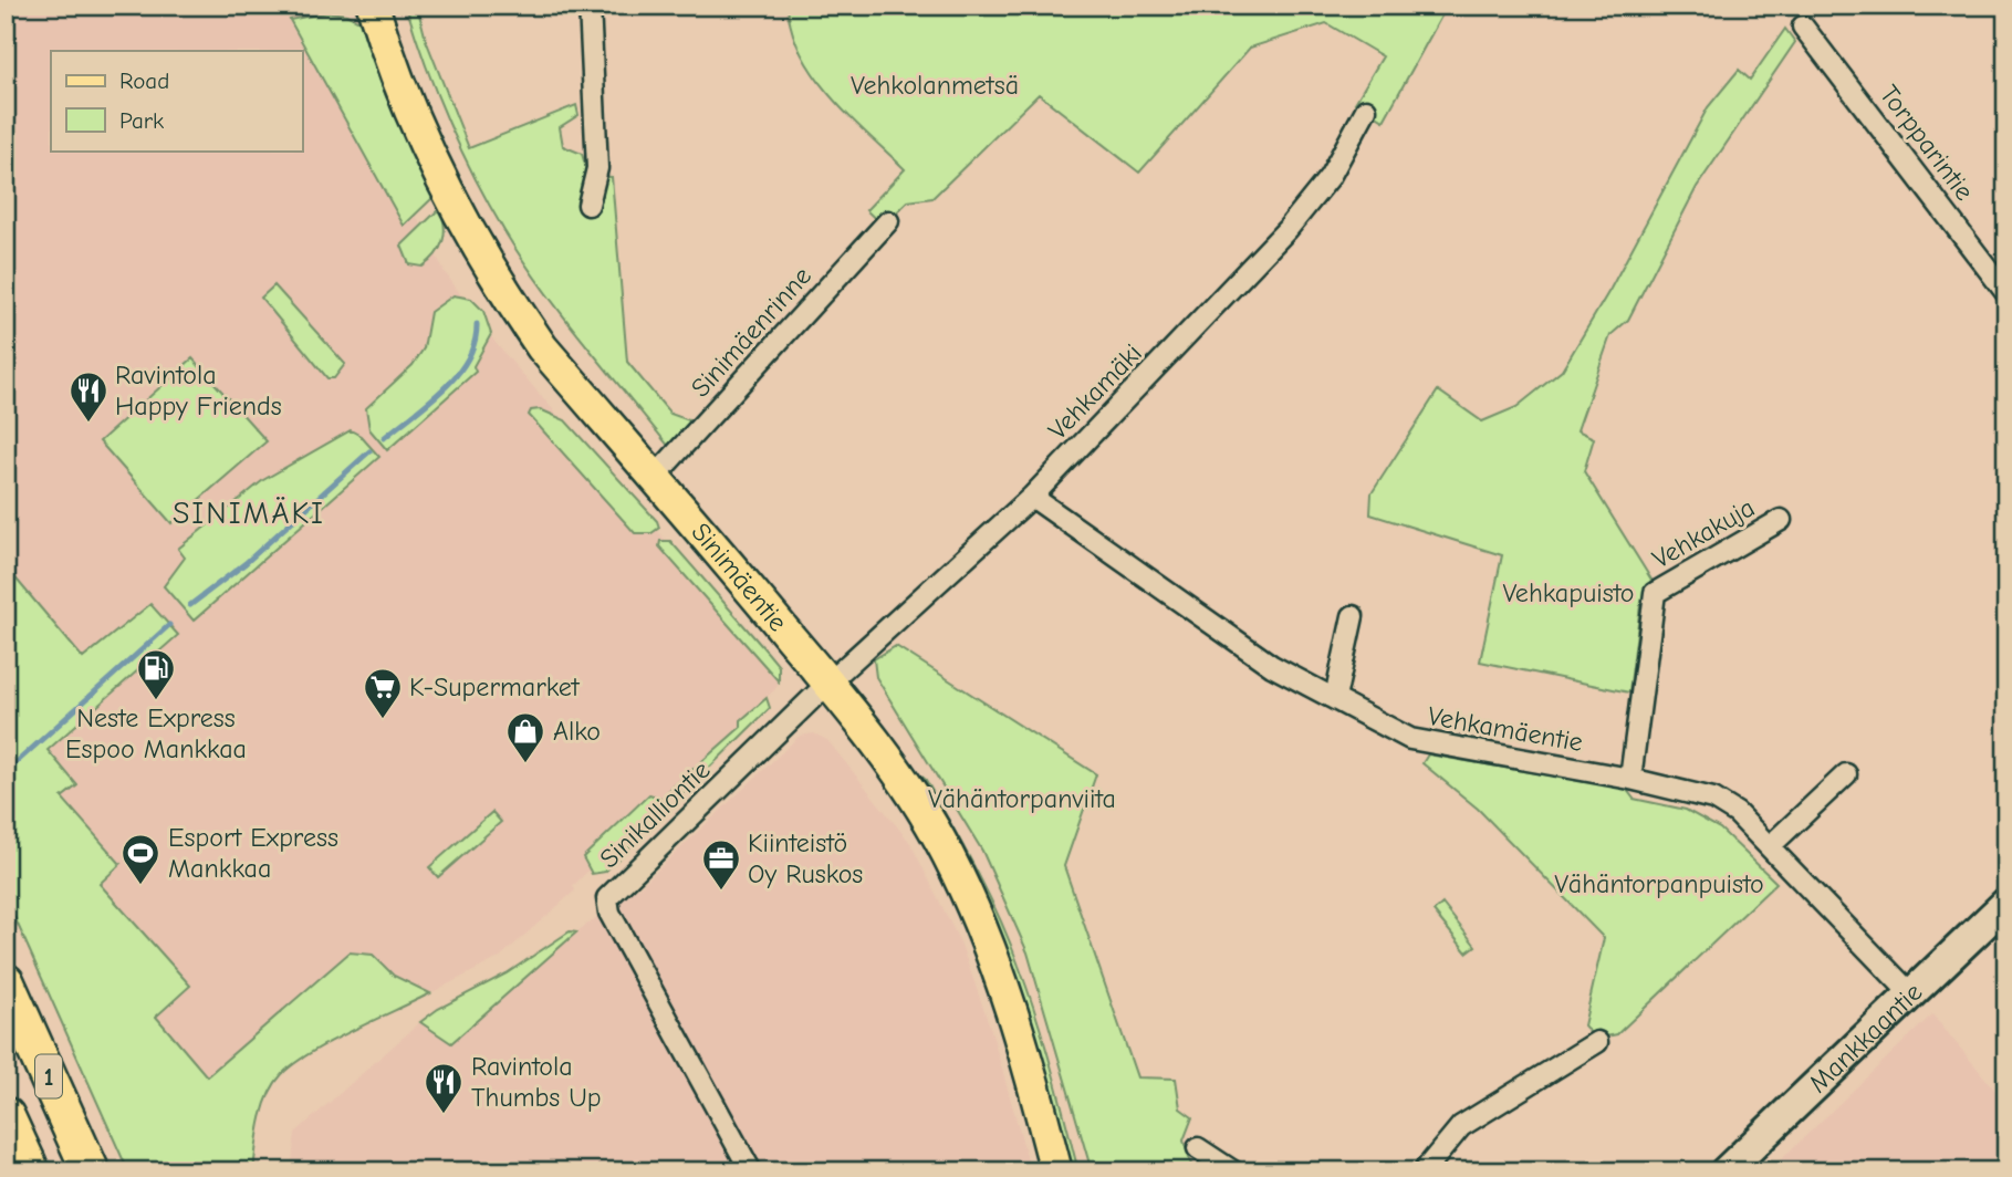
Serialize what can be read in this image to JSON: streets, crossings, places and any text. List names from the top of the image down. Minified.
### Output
{"streets":{"highway":["1"],"main road":["Sinimäentie","Mankkaantie"],"street":["Torpparintie","Sinimäenrinne","Vehkamäki","Vehkakuja","Vehkamäentie","Sinikalliontie"]},"crossings":[["Sinimäenrinne","Sinimäentie"],["Vehkamäki","Sinimäentie"],["Vehkamäki","Vehkamäentie"],["Vehkamäki","Sinikalliontie"],["Vehkakuja","Vehkamäentie"],["Sinimäentie","Sinikalliontie"],["Vehkamäentie","Mankkaantie"]],"districts":["SINIMÄKI"],"parks":["Vehkolanmetsä","Vehkapuisto","Vähäntorpanviita","Vähäntorpanpuisto"],"places":{"restaurant":["Ravintola Happy Friends","Ravintola Thumbs Up"],"fuel station":["Neste Express Espoo Mankkaa"],"supermarket":["K-Supermarket"],"shop":["Alko"],"sports":["Esport Express Mankkaa"],"office":["Kiinteistö Oy Ruskos"]},"legend":["Road","Park"]}
